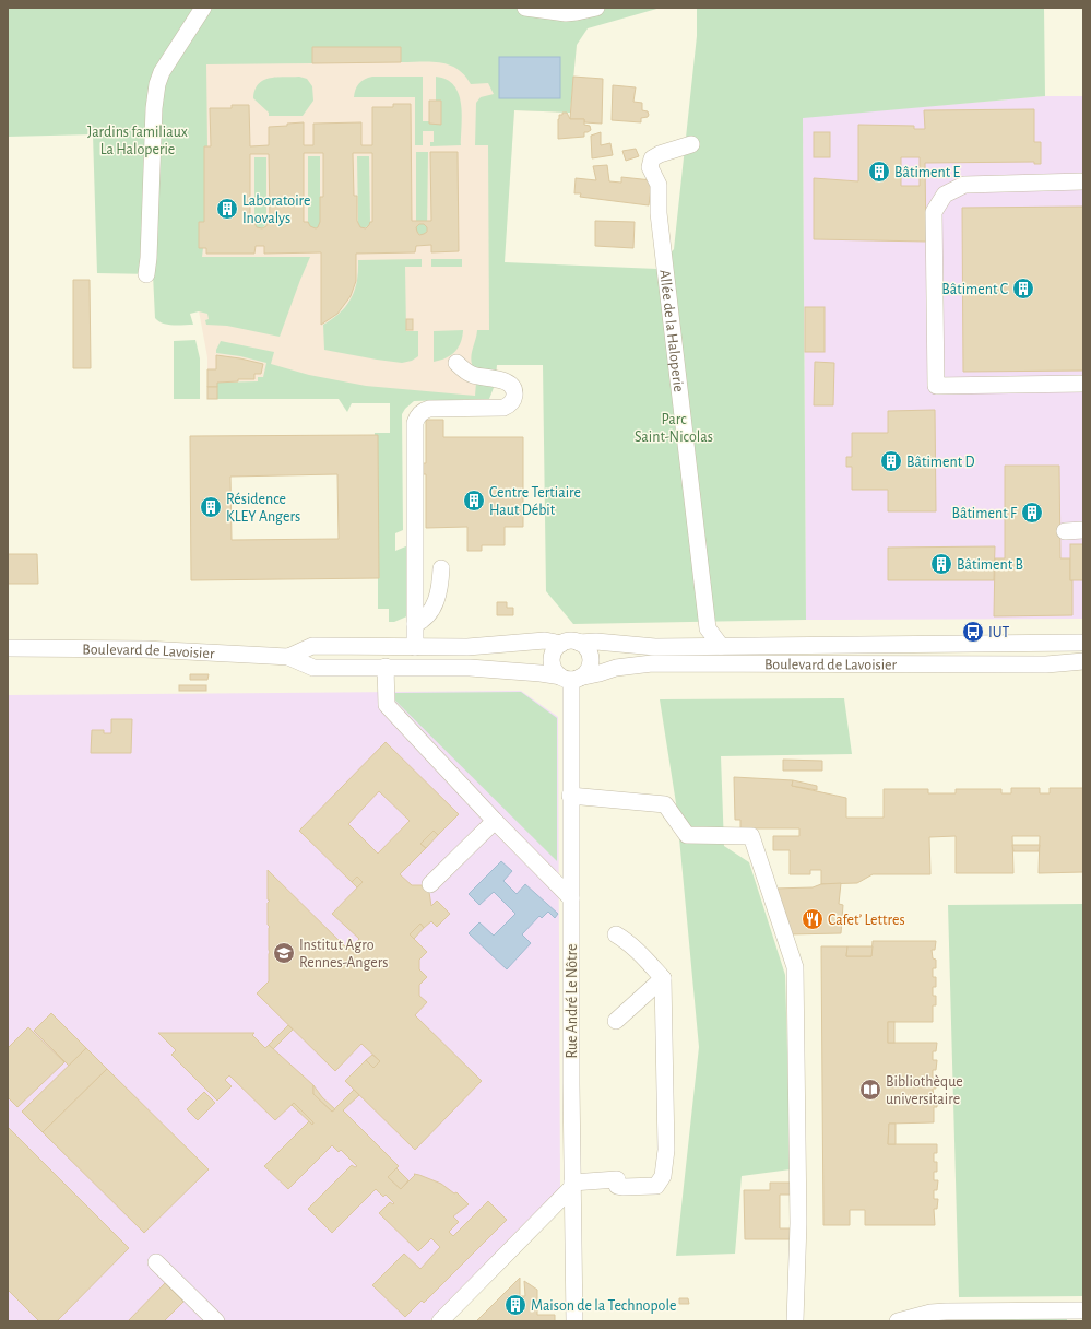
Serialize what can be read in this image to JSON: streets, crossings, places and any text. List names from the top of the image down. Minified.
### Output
{"streets":{"street":["Allée de la Haloperie","Boulevard de Lavoisier","Rue André Le Nôtre"]},"crossings":[["Allée de la Haloperie","Boulevard de Lavoisier"],["Boulevard de Lavoisier","Rue André Le Nôtre"]],"parks":["Jardins familiaux La Haloperie","Parc Saint-Nicolas"],"places":{"building":["Bâtiment E","Laboratoire Inovalys","Bâtiment C","Bâtiment D","Centre Tertiaire Haut Débit","Résidence KLEY Angers","Bâtiment F","Bâtiment B","Maison de la Technopole"],"bus stop":["IUT"],"restaurant":["Cafet’ Lettres"],"school or university":["Institut Agro Rennes-Angers"],"library":["Bibliothèque universitaire"]}}
